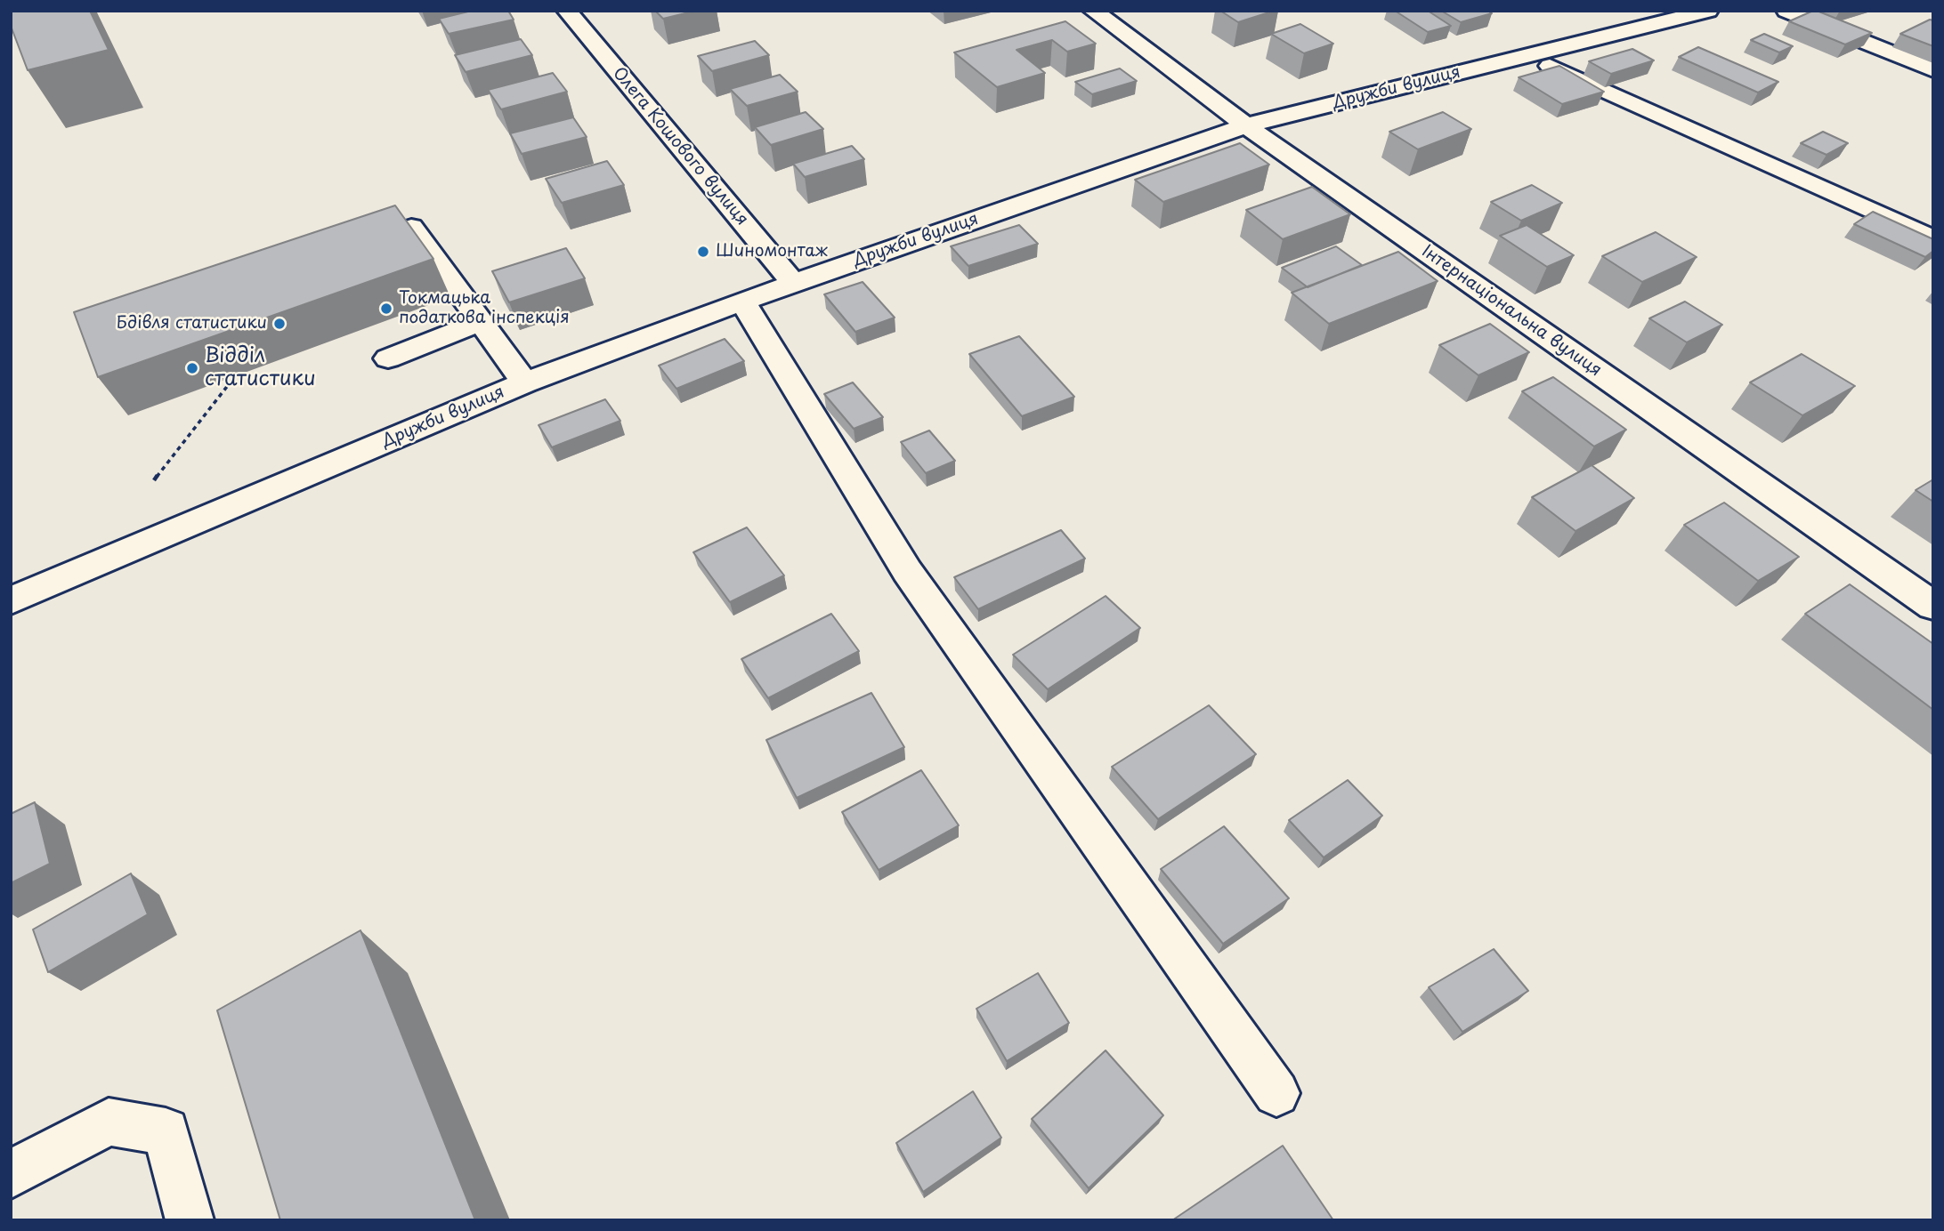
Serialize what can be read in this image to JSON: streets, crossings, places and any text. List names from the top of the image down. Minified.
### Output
{"streets":{"street":["Дружби вулиця","Олега Кошового вулиця","Інтернаціональна вулиця"]},"crossings":[["Дружби вулиця","Олега Кошового вулиця"],["Дружби вулиця","Інтернаціональна вулиця"]],"places":["Шиномонтаж","Токмацька податкова інспекція","Бдівля статистики","Відділ статистики"]}
